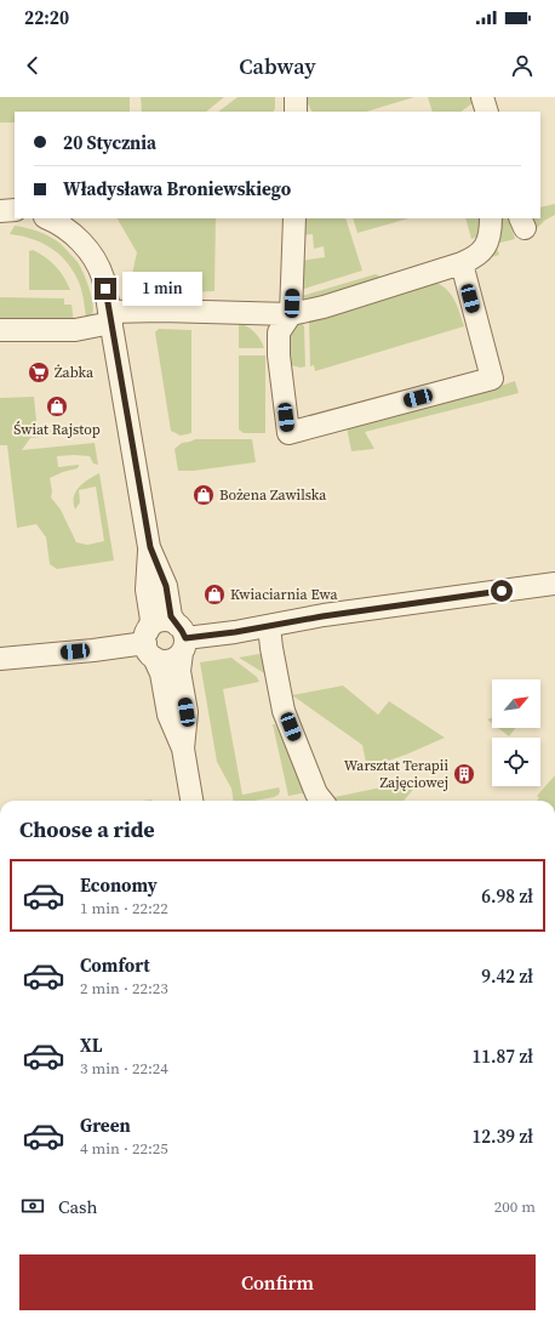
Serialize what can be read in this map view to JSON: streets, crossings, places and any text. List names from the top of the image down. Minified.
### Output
{"places":{"supermarket":["Żabka"],"shop":["Świat Rajstop","Bożena Zawilska","Kwiaciarnia Ewa"],"building":["Warsztat Terapii Zajęciowej"]},"north":"top right","page":{"status":"22:20","header":"Cabway","banner":["20 Stycznia","Władysława Broniewskiego"],"bubble":"1 min","heading":"Choose a ride","list":[{"name":"Economy","note":"1 min · 22:22","value":"6.98 zł"},{"name":"Comfort","note":"2 min · 22:23","value":"9.42 zł"},{"name":"XL","note":"3 min · 22:24","value":"11.87 zł"},{"name":"Green","note":"4 min · 22:25","value":"12.39 zł"}],"pay":["Cash","200 m"],"buttons":"Confirm"}}
